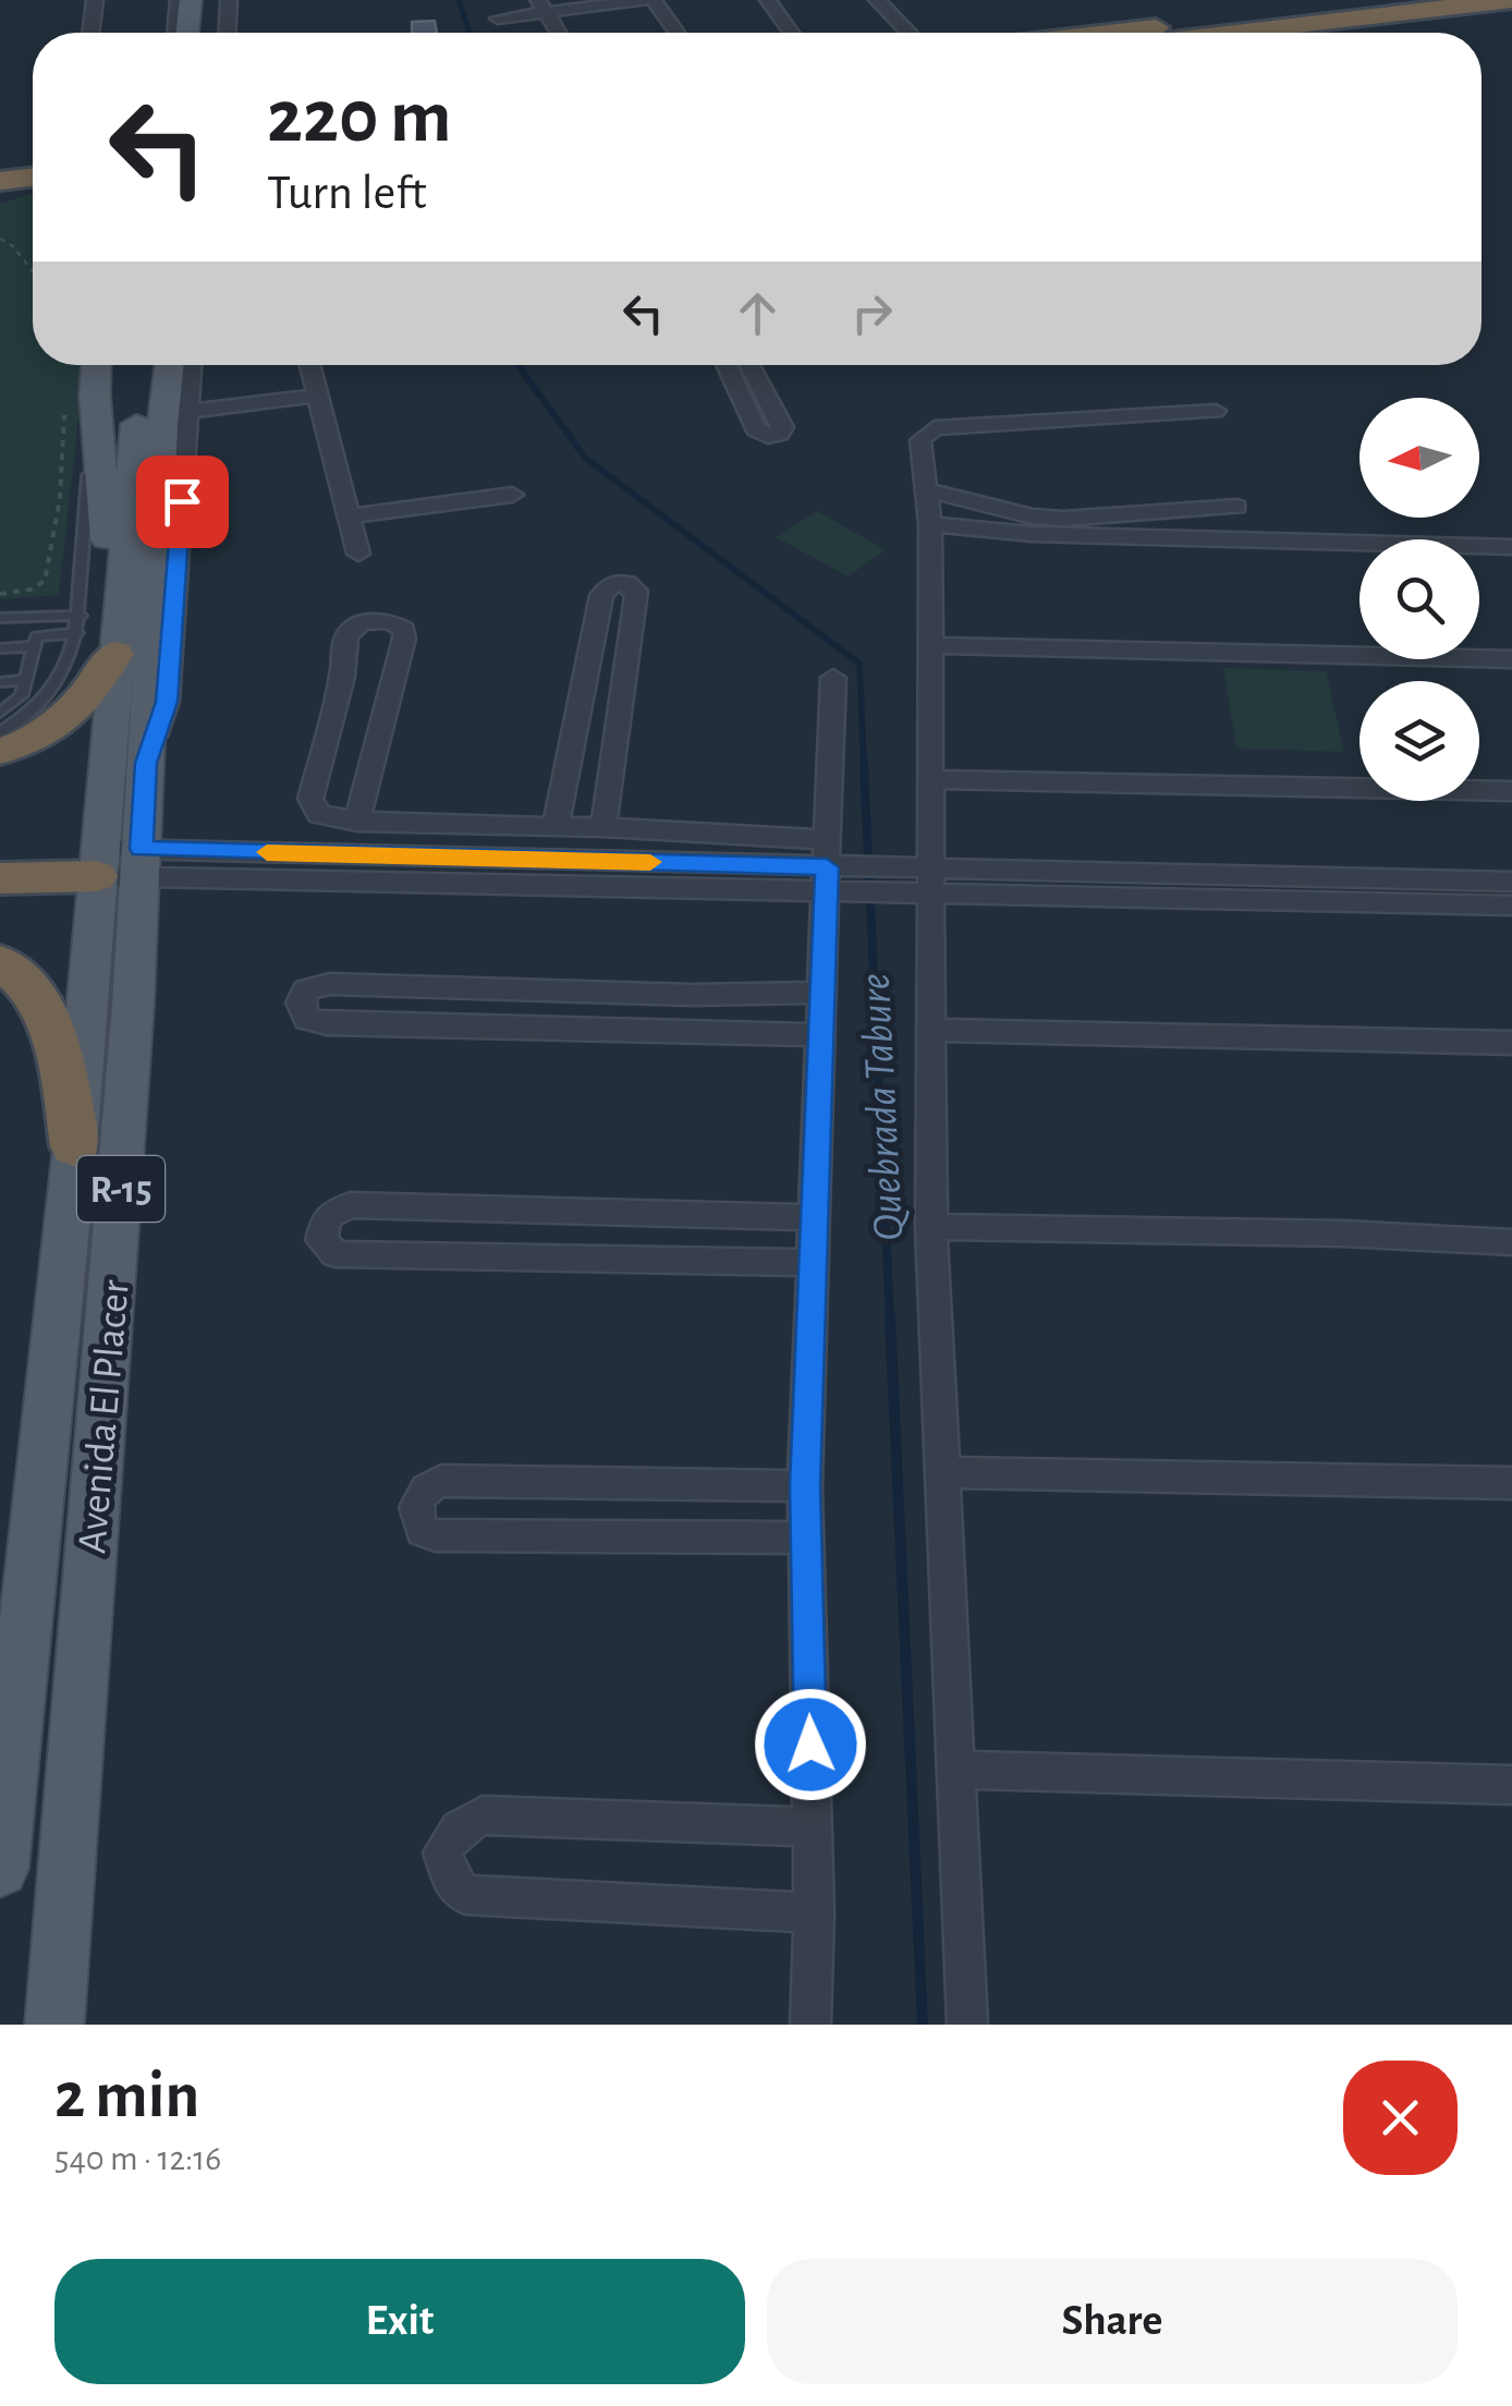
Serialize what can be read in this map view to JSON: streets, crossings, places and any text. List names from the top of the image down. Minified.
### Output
{"streets":{"main road":["R-15","Avenida El Placer"]},"water":["Quebrada Tabure"],"north":"left","page":{"turn":["220 m","Turn left"],"heading":["2 min","540 m · 12:16"],"buttons":["Exit","Share"]}}
